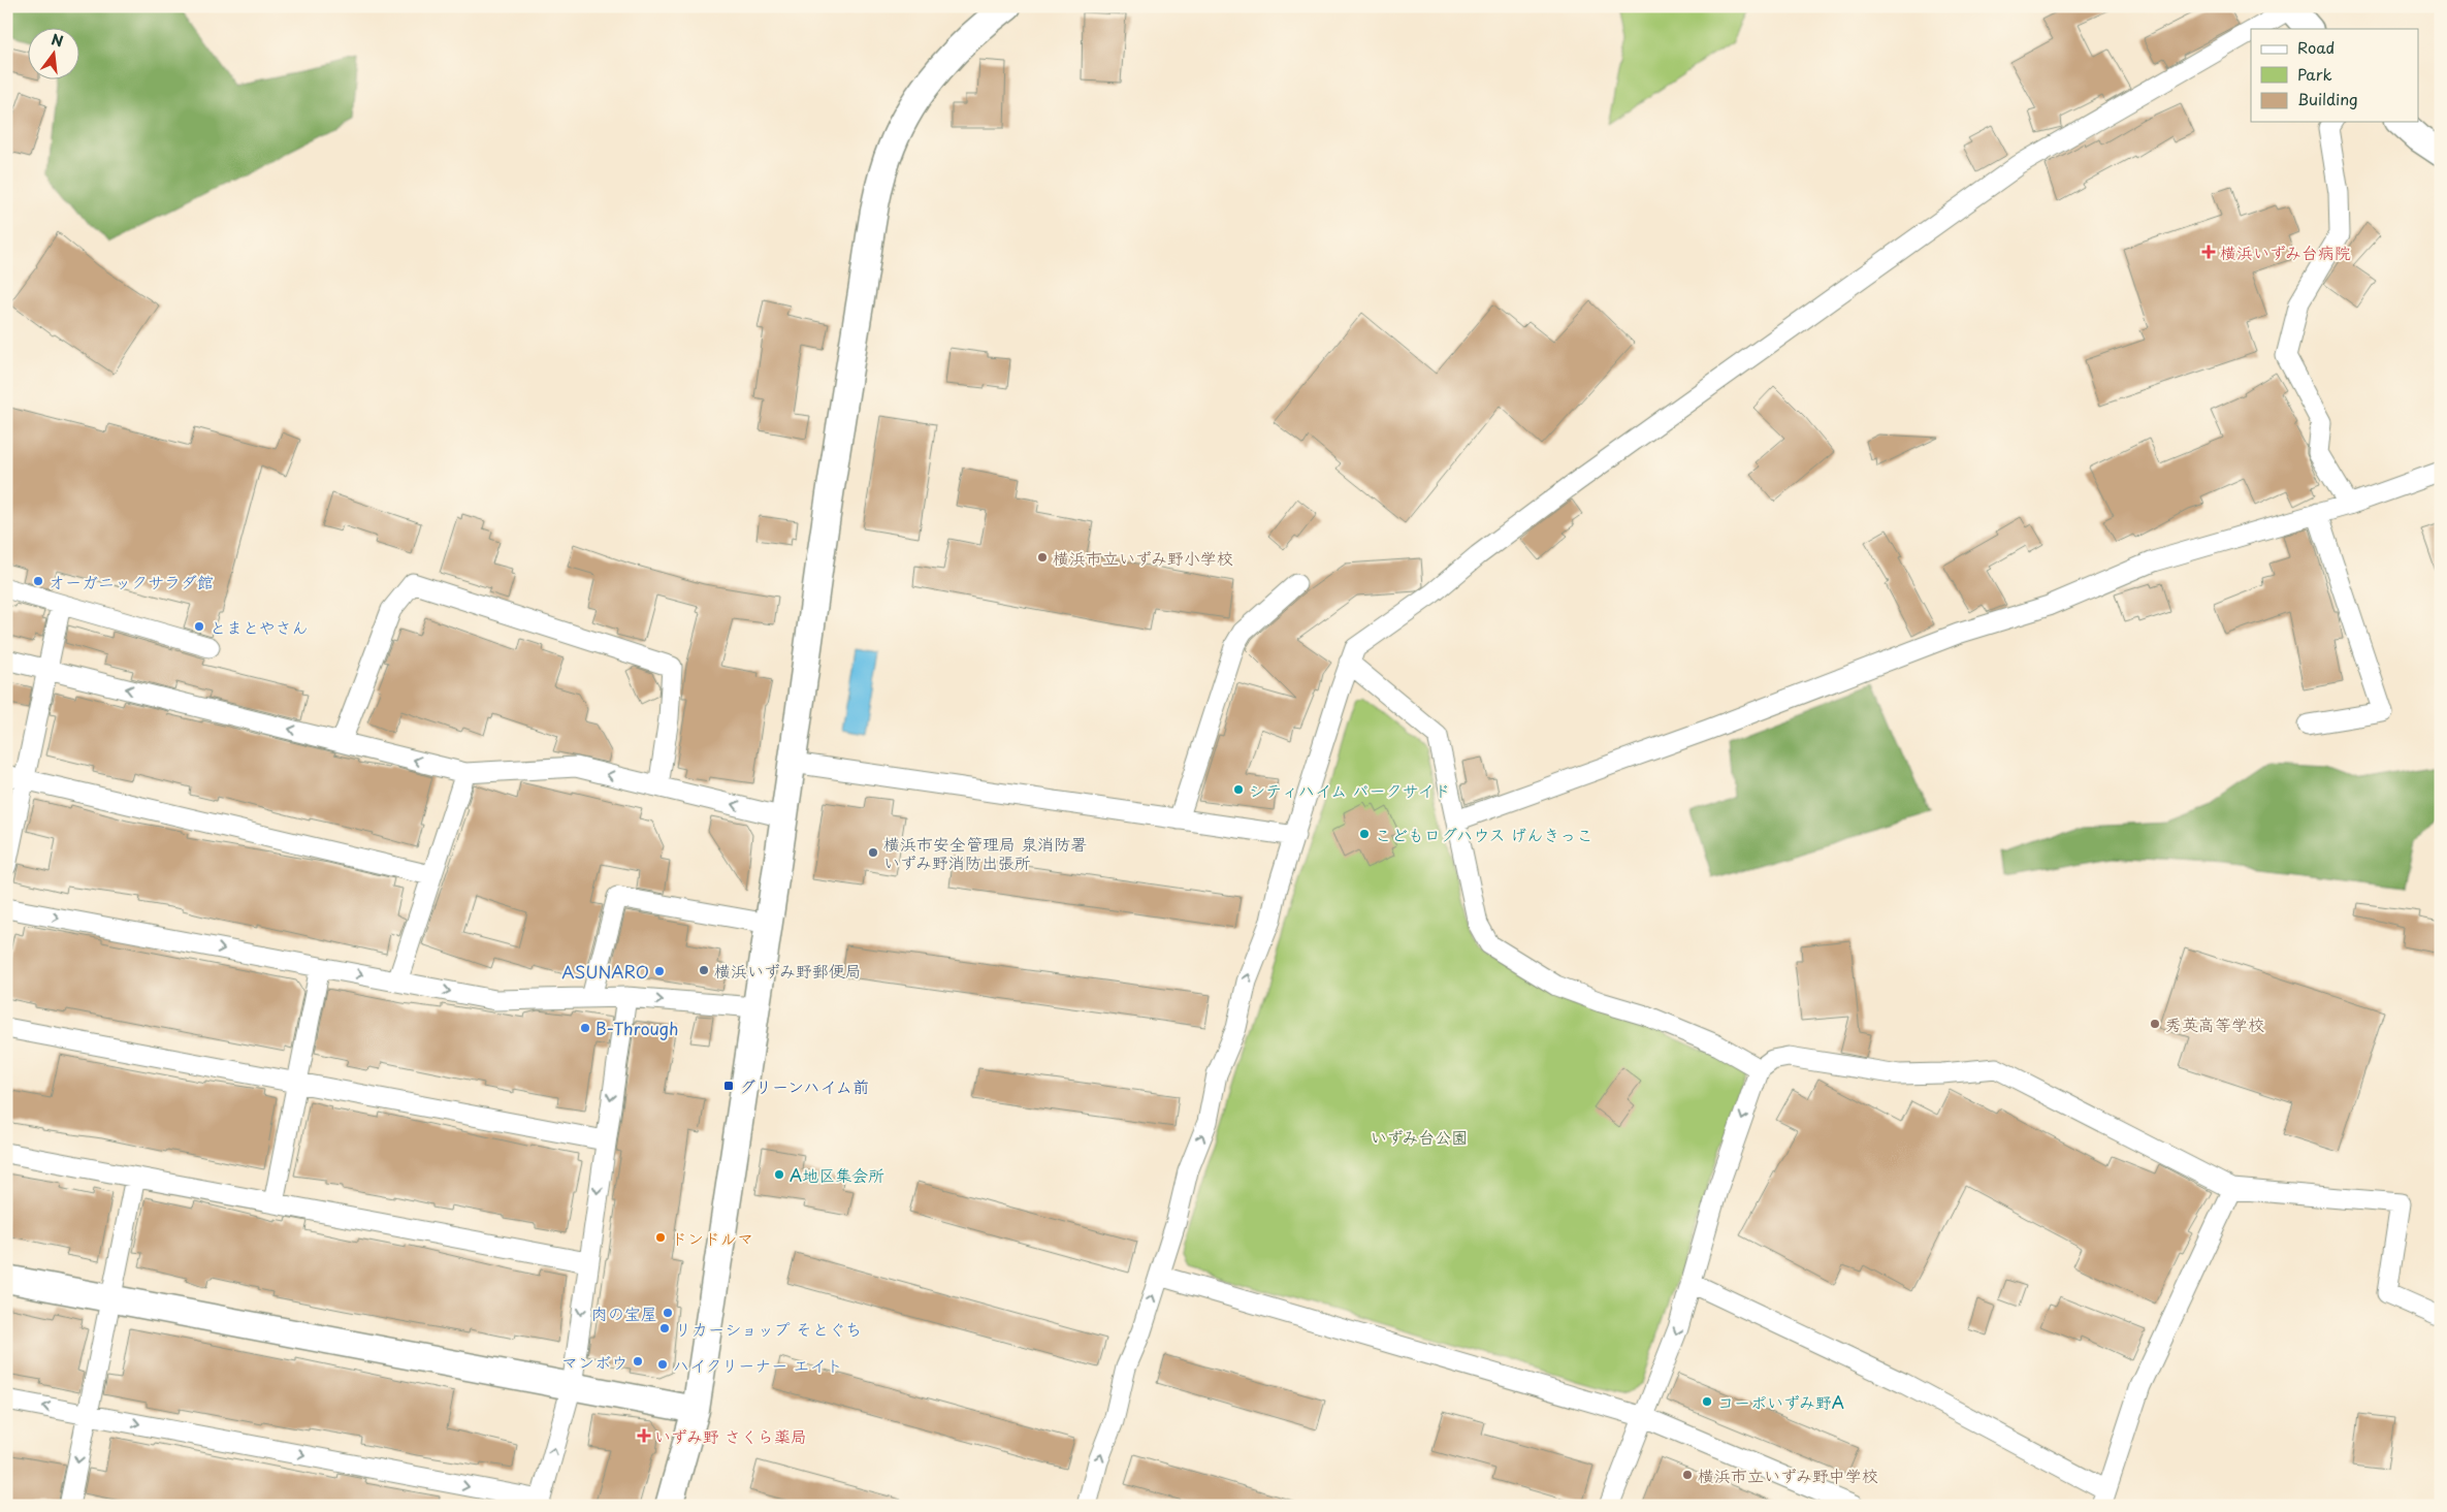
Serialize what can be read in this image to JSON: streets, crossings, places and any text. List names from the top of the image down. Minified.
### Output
{"parks":["いずみ台公園"],"places":{"health":["横浜いずみ台病院","いずみ野 さくら薬局"],"other":["横浜市立いずみ野小学校","オーガニックサラダ館","とまとやさん","シティハイム パークサイド","こどもログハウス げんきっこ","横浜市安全管理局 泉消防署 いずみ野消防出張所","横浜いずみ野郵便局","ASUNARO","秀英高等学校","B-Through","A地区集会所","ドンドルマ","肉の宝屋","リカーショップ そとぐち","マンボウ","ハイクリーナー エイト","コーポいずみ野A","横浜市立いずみ野中学校"],"transit":["グリーンハイム前"]},"legend":["Road","Park","Building"],"north":"top"}
